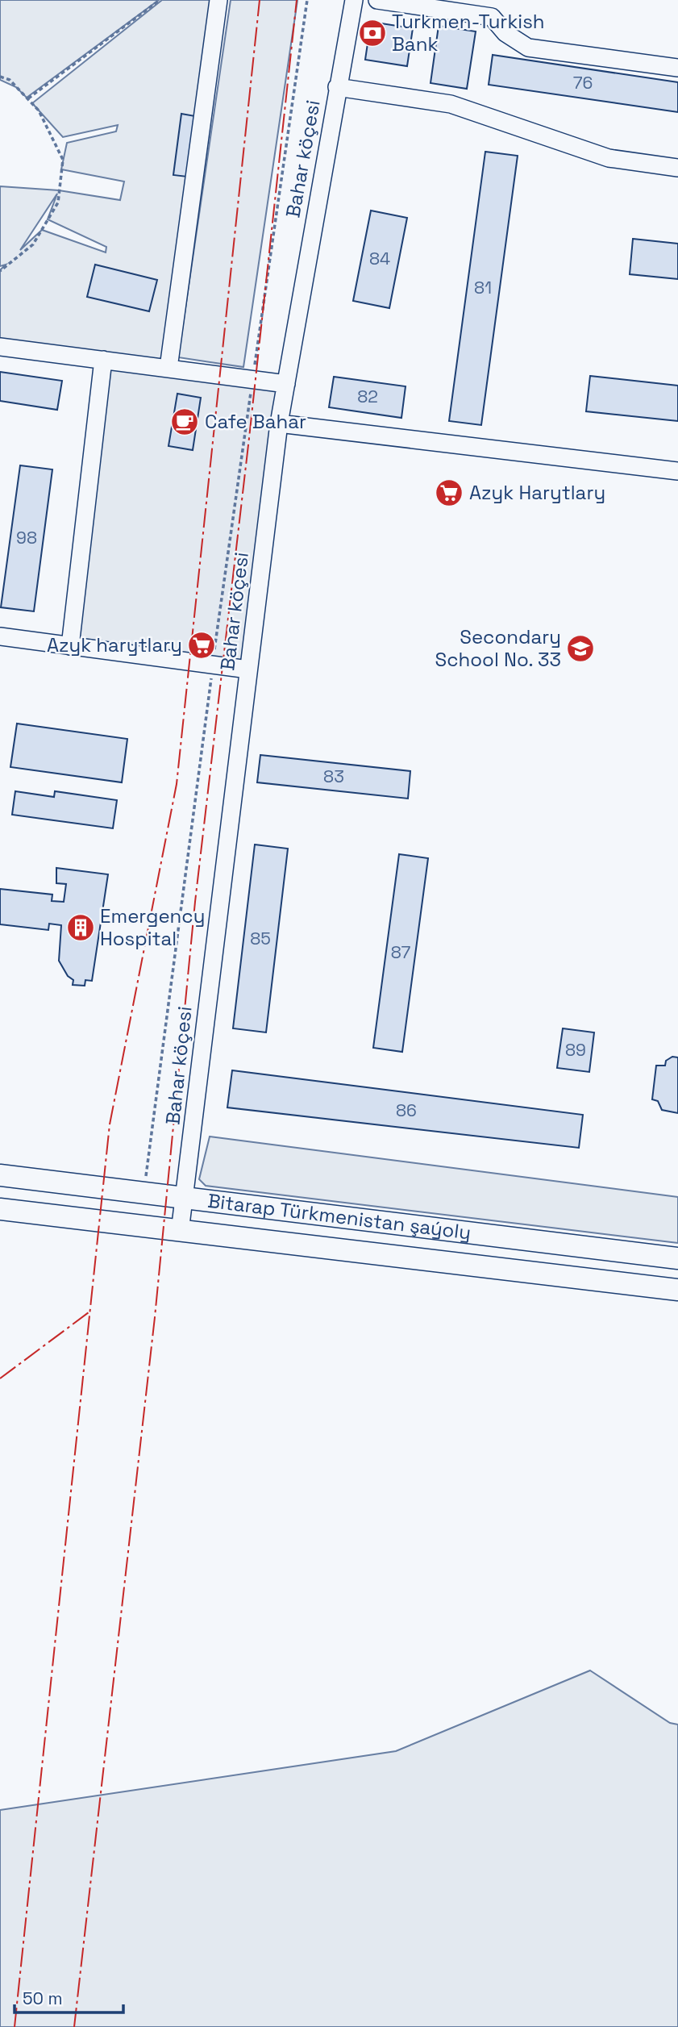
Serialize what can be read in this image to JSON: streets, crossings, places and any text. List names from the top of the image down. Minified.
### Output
{"streets":{"main road":["Bitarap Türkmenistan şaýoly"],"street":["Bahar köçesi"]},"crossings":[["Bahar köçesi","Bitarap Türkmenistan şaýoly"]],"places":{"bank":["Turkmen-Turkish Bank"],"cafe":["Cafe Bahar"],"supermarket":["Azyk Harytlary","Azyk harytlary"],"school or university":["Secondary School No. 33"],"building":["Emergency Hospital"]},"house_numbers":["76","84","81","82","98","83","85","87","89","86"],"scale_bar":"50 m"}
